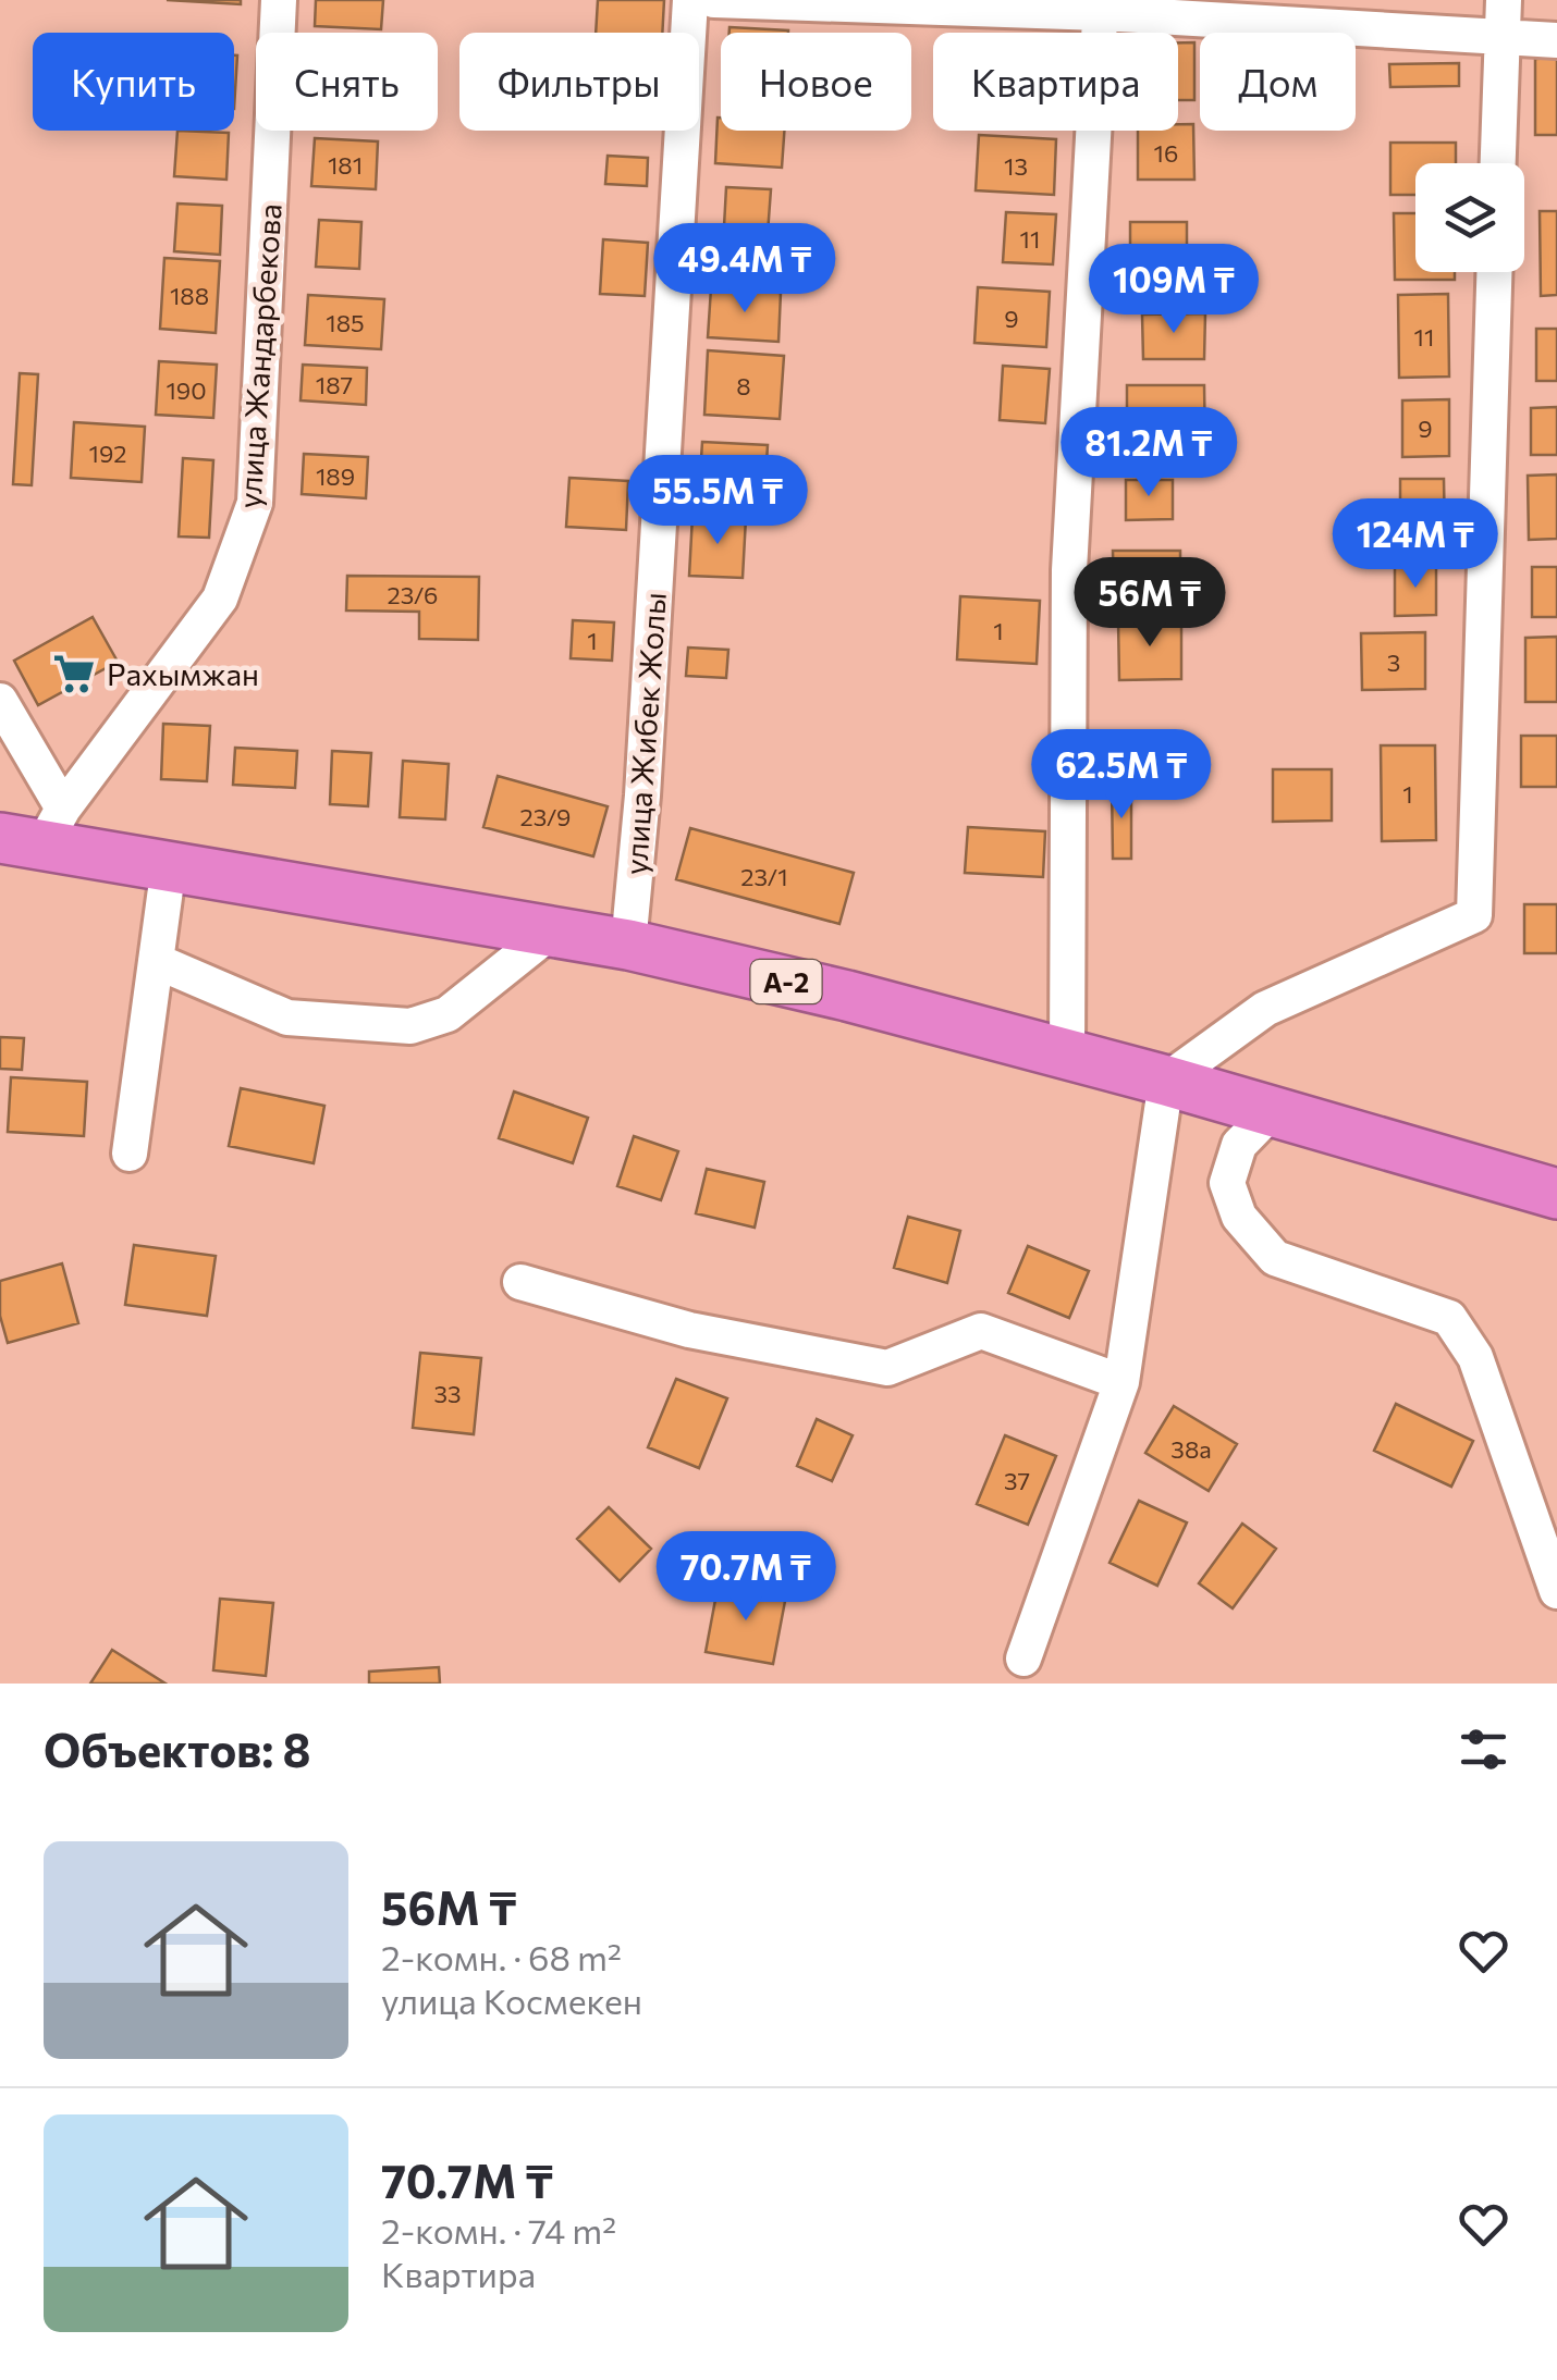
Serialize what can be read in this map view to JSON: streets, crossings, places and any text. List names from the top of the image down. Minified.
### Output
{"streets":{"highway":["A-2"],"street":["улица Жандарбекова","улица Жибек Жолы"]},"crossings":[["улица Жандарбекова","A-2"],["улица Жибек Жолы","A-2"]],"places":{"supermarket":["Рахымжан"]},"house_numbers":["16","181","13","11","188","9","185","11","187","8","190","9","192","189","23/6","1","1","3","1","23/9","23/1","33","38а","37"],"page":{"chip":["Купить","Снять","Фильтры","Новое","Квартира","Дом"],"price":["49.4M ₸","109M ₸","81.2M ₸","55.5M ₸","124M ₸","56M ₸","62.5M ₸","70.7M ₸"],"heading":"Объектов: 8","list":[{"name":"56M ₸","note":"2-комн. · 68 m² · улица Космекен"},{"name":"70.7M ₸","note":"2-комн. · 74 m² · Квартира"}]}}
